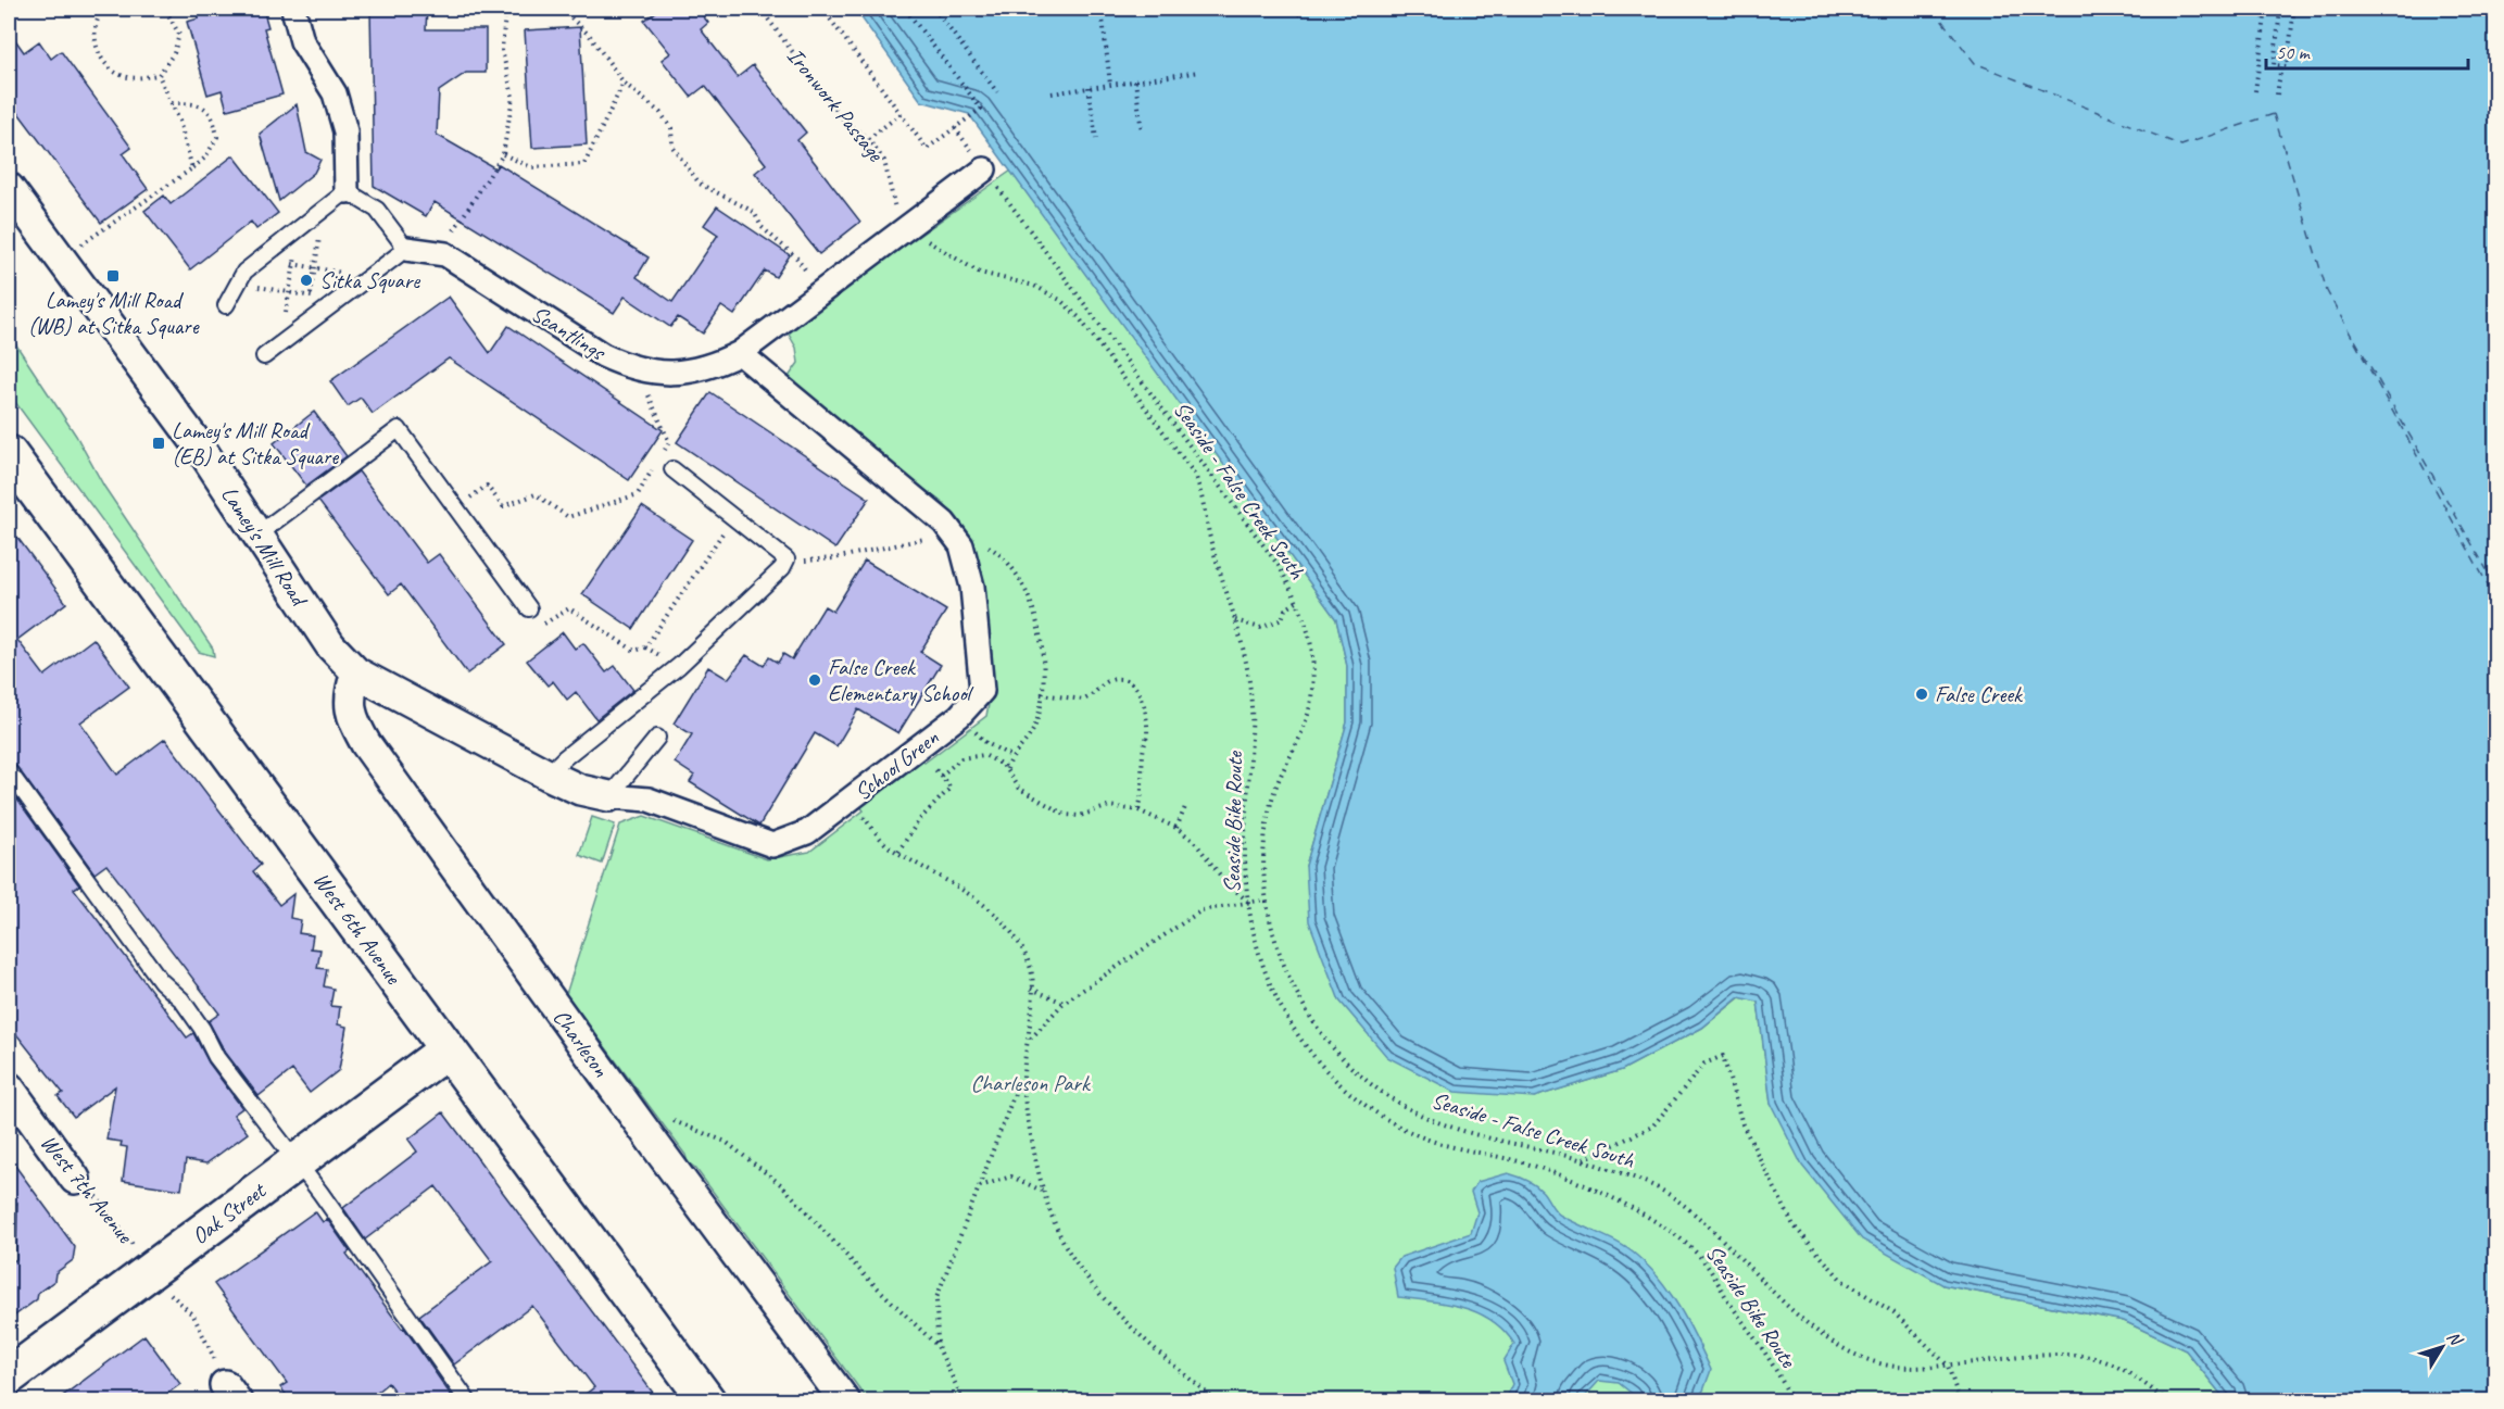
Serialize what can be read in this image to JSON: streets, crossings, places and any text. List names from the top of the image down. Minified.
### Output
{"streets":{"main road":["West 6th Avenue","Oak Street"],"street":["Scantlings","Lamey's Mill Road","School Green","Charleson","West 7th Avenue"],"path":["Ironwork Passage","Seaside - False Creek South","Seaside Bike Route"]},"crossings":[["Ironwork Passage","Seaside Bike Route"],["Scantlings","School Green"],["Lamey's Mill Road","School Green"],["Lamey's Mill Road","Charleson"],["West 6th Avenue","Oak Street"]],"parks":["Charleson Park"],"places":{"transit":["Lamey's Mill Road (WB) at Sitka Square","Lamey's Mill Road (EB) at Sitka Square"],"other":["Sitka Square","False Creek Elementary School","False Creek"]},"scale_bar":"50 m","north":"top right"}
